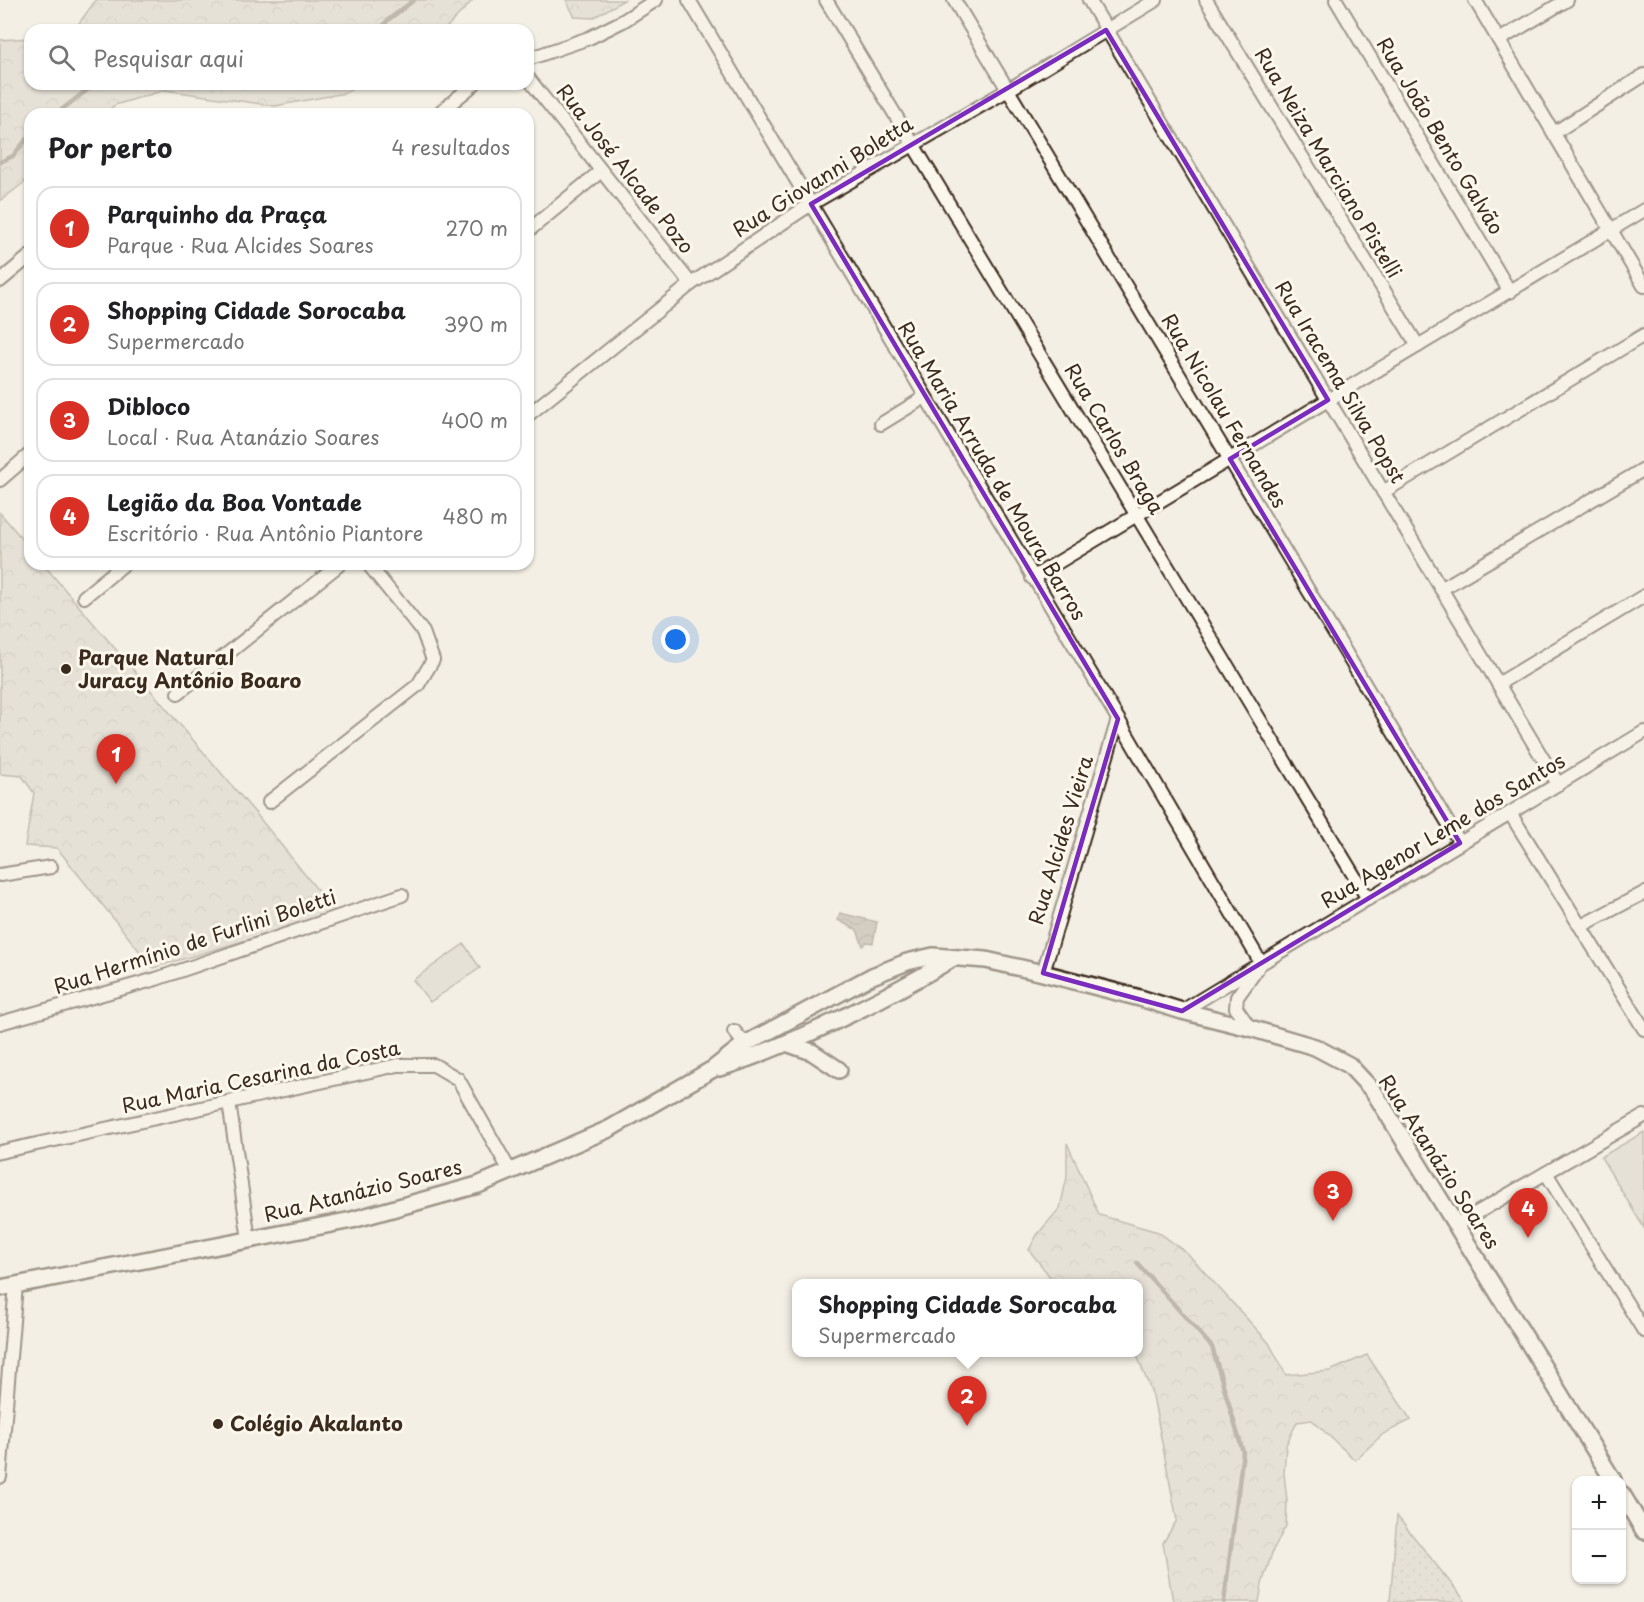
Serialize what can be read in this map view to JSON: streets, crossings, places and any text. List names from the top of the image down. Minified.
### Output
{"streets":{"street":["Rua João Bento Galvão","Rua Neiza Marciano Pistelli","Rua José Alcade Pozo","Rua Giovanni Boletta","Rua Iracema Silva Popst","Rua Nicolau Fernandes","Rua Carlos Braga","Rua Maria Arruda de Moura Barros","Rua Agenor Leme dos Santos","Rua Alcides Vieira","Rua Hermínio de Furlini Boletti","Rua Maria Cesarina da Costa","Rua Atanázio Soares"]},"crossings":[["Rua José Alcade Pozo","Rua Giovanni Boletta"],["Rua Giovanni Boletta","Rua Iracema Silva Popst"],["Rua Giovanni Boletta","Rua Nicolau Fernandes"],["Rua Giovanni Boletta","Rua Carlos Braga"],["Rua Giovanni Boletta","Rua Maria Arruda de Moura Barros"],["Rua Iracema Silva Popst","Rua Agenor Leme dos Santos"],["Rua Nicolau Fernandes","Rua Agenor Leme dos Santos"],["Rua Carlos Braga","Rua Agenor Leme dos Santos"],["Rua Maria Arruda de Moura Barros","Rua Agenor Leme dos Santos"],["Rua Maria Arruda de Moura Barros","Rua Alcides Vieira"],["Rua Agenor Leme dos Santos","Rua Atanázio Soares"],["Rua Alcides Vieira","Rua Atanázio Soares"],["Rua Maria Cesarina da Costa","Rua Atanázio Soares"]],"places":["Parque Natural Juracy Antônio Boaro","Colégio Akalanto"],"page":{"search":"Pesquisar aqui","heading":["Por perto","4 resultados"],"list":[{"mark":"1","name":"Parquinho da Praça","note":"Parque · Rua Alcides Soares","value":"270 m"},{"mark":"2","name":"Shopping Cidade Sorocaba","note":"Supermercado","value":"390 m"},{"mark":"3","name":"Dibloco","note":"Local · Rua Atanázio Soares","value":"400 m"},{"mark":"4","name":"Legião da Boa Vontade","note":"Escritório · Rua Antônio Piantore","value":"480 m"}],"pins":["1","3","4","2"],"popup":["Shopping Cidade Sorocaba","Supermercado"],"map_buttons":["+","−"]}}
